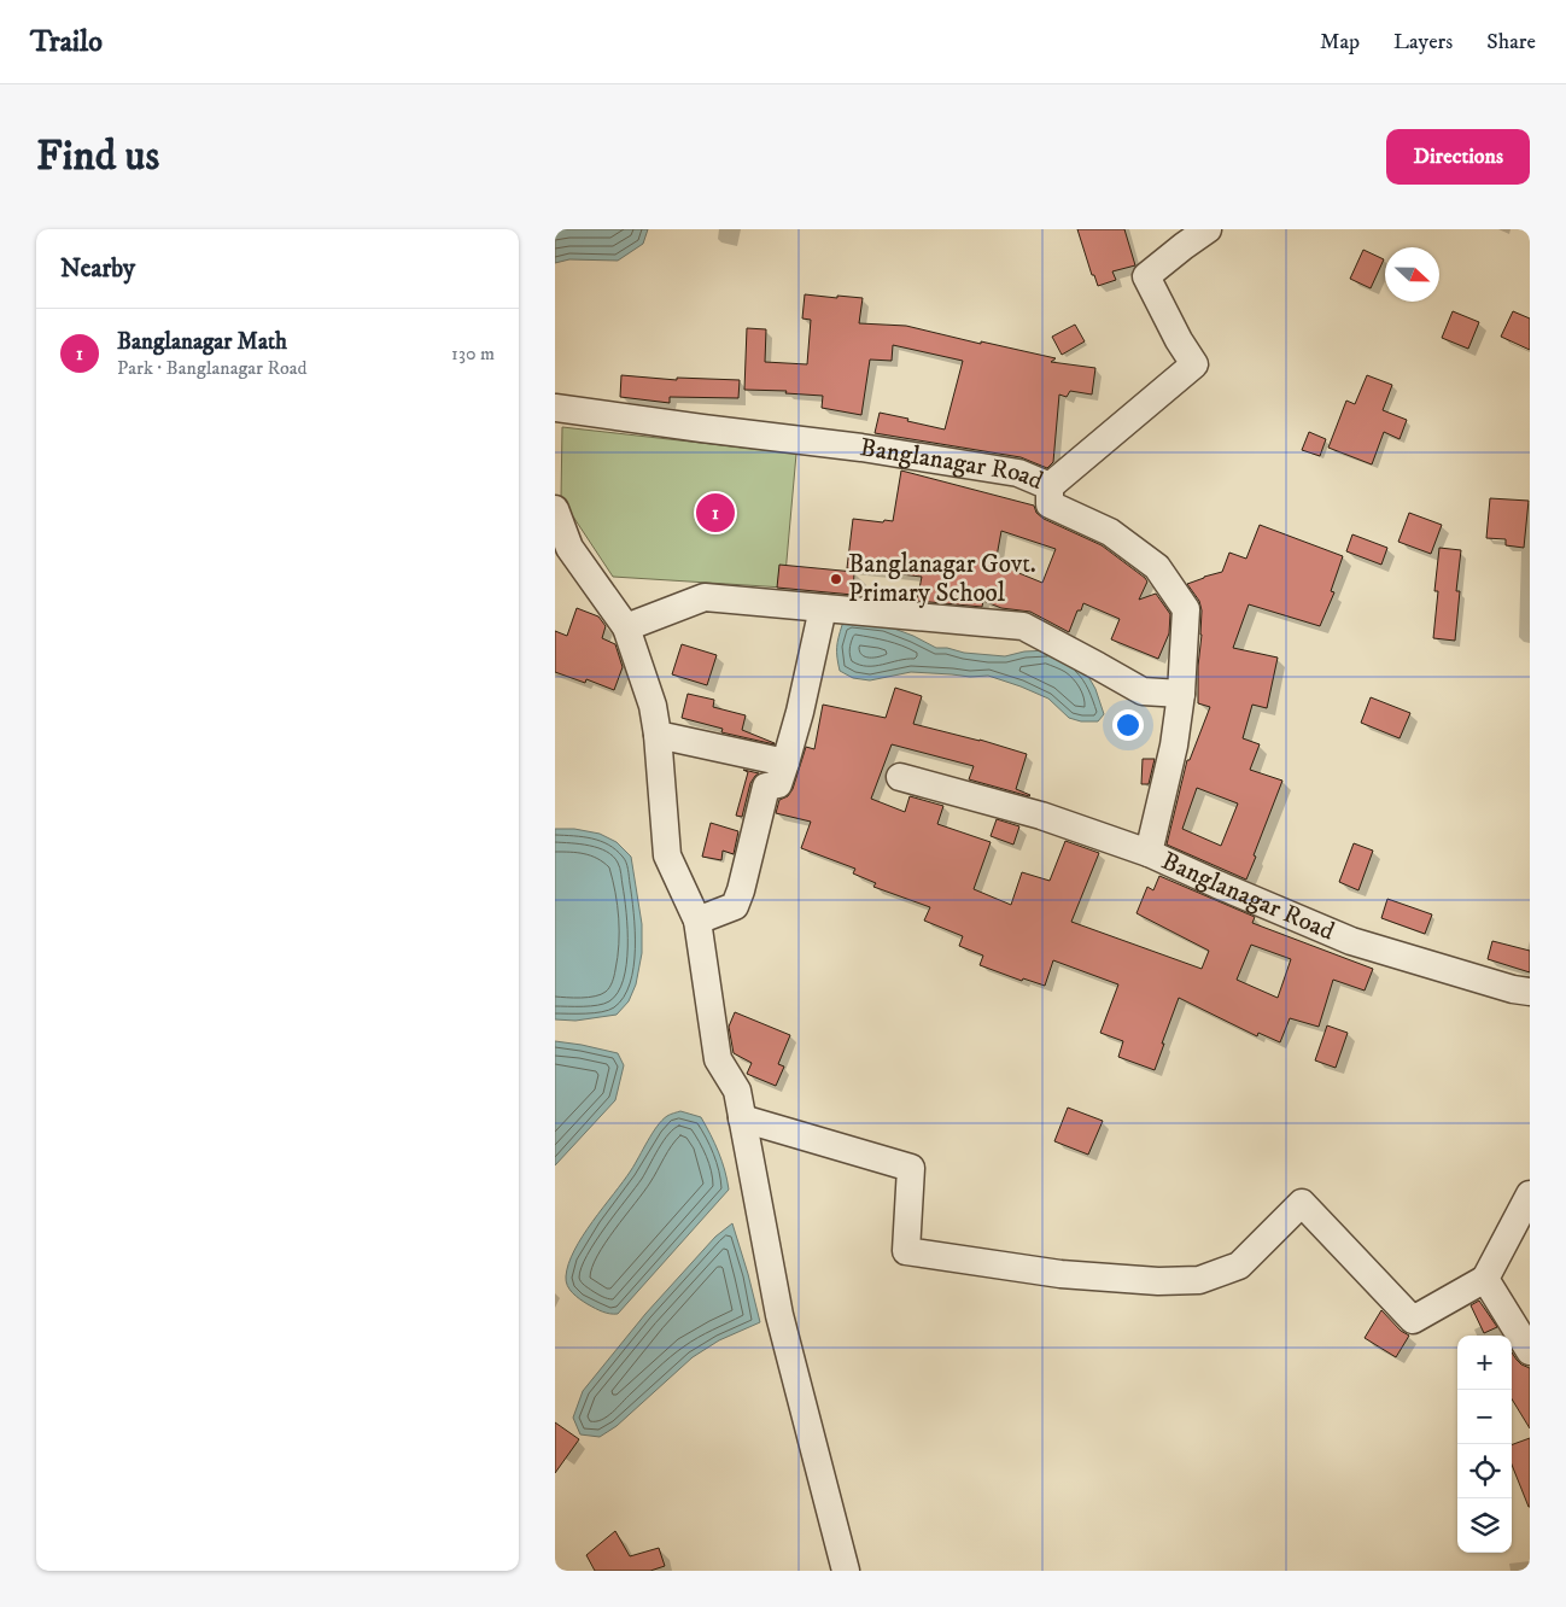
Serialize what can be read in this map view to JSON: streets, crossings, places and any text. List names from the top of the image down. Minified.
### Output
{"streets":{"street":["Banglanagar Road"]},"places":["Banglanagar Govt. Primary School"],"north":"right","page":{"header":"Trailo","nav":["Map","Layers","Share"],"buttons":"Directions","title":"Find us","heading":"Nearby","list":[{"mark":"1","name":"Banglanagar Math","note":"Park · Banglanagar Road","value":"130 m"}],"pins":"1","map_buttons":["+","−"]}}
